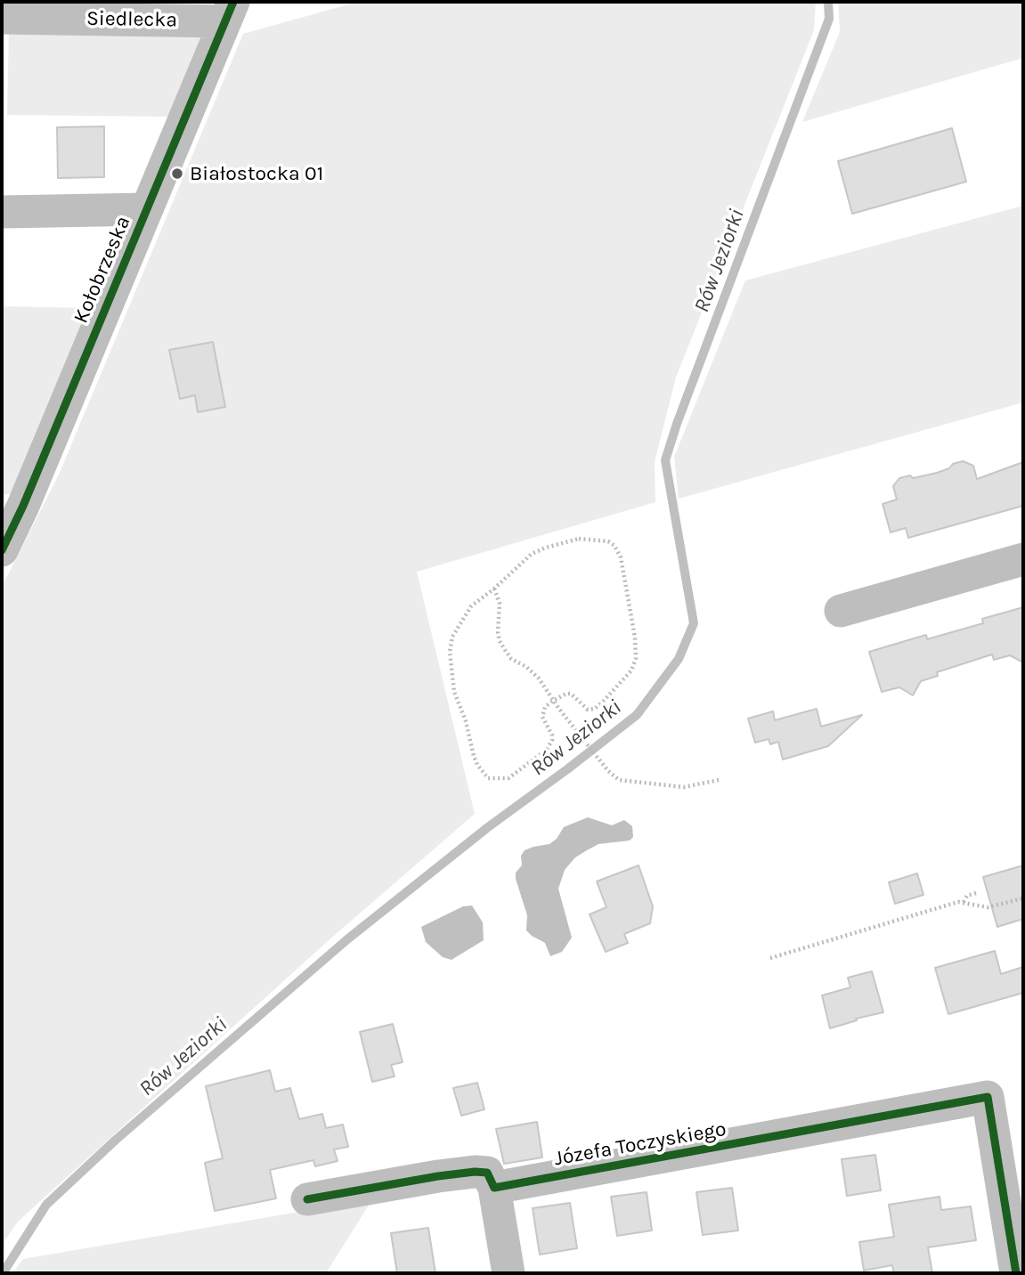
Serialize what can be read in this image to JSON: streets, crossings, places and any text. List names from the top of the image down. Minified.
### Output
{"streets":{"street":["Siedlecka","Kołobrzeska","Józefa Toczyskiego"]},"crossings":[["Siedlecka","Kołobrzeska"]],"water":["Rów Jeziorki"],"places":["Białostocka 01"]}
